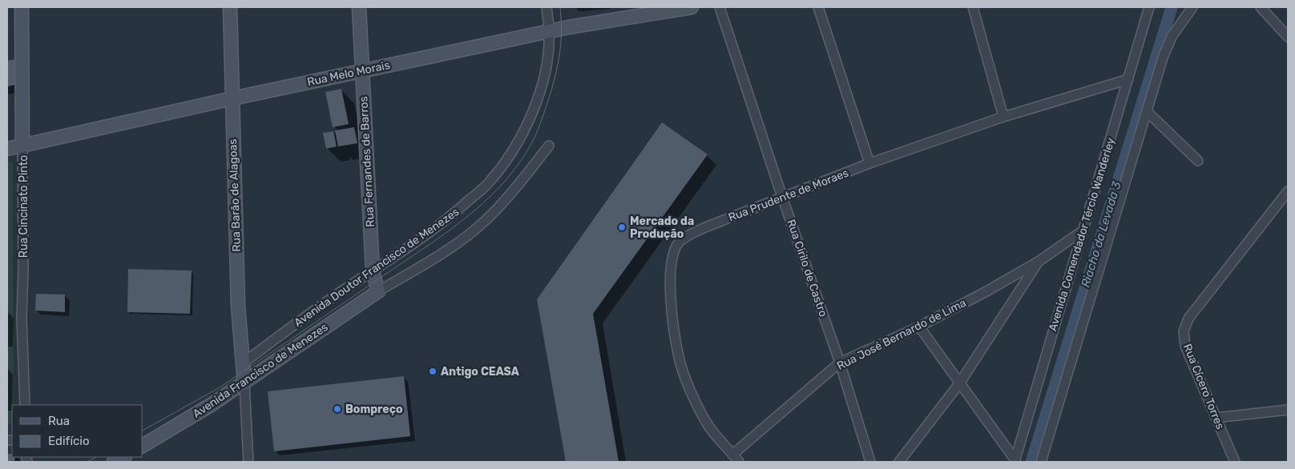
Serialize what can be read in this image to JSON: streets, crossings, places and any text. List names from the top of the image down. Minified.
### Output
{"streets":{"street":["Rua Melo Morais","Rua Fernandes de Barros","Rua Barão de Alagoas","Rua Prudente de Moraes","Rua Cincinato Pinto","Avenida Comendador Tércio Wanderley","Avenida Doutor Francisco de Menezes","Rua Cirilo de Castro","Rua José Bernardo de Lima","Avenida Francisco de Menezes","Rua Cícero Torres"]},"crossings":[["Rua Melo Morais","Rua Fernandes de Barros"],["Rua Melo Morais","Rua Barão de Alagoas"],["Rua Melo Morais","Rua Cincinato Pinto"],["Rua Melo Morais","Avenida Doutor Francisco de Menezes"],["Rua Fernandes de Barros","Avenida Doutor Francisco de Menezes"],["Rua Fernandes de Barros","Avenida Francisco de Menezes"],["Rua Barão de Alagoas","Avenida Doutor Francisco de Menezes"],["Rua Barão de Alagoas","Avenida Francisco de Menezes"],["Rua Prudente de Moraes","Avenida Comendador Tércio Wanderley"],["Rua Prudente de Moraes","Rua Cirilo de Castro"],["Rua Prudente de Moraes","Rua José Bernardo de Lima"],["Avenida Comendador Tércio Wanderley","Rua José Bernardo de Lima"],["Rua Cirilo de Castro","Rua José Bernardo de Lima"]],"water":["Riacho da Levada 3"],"places":["Mercado da Produção","Antigo CEASA","Bompreço"],"legend":["Rua","Edifício"]}
